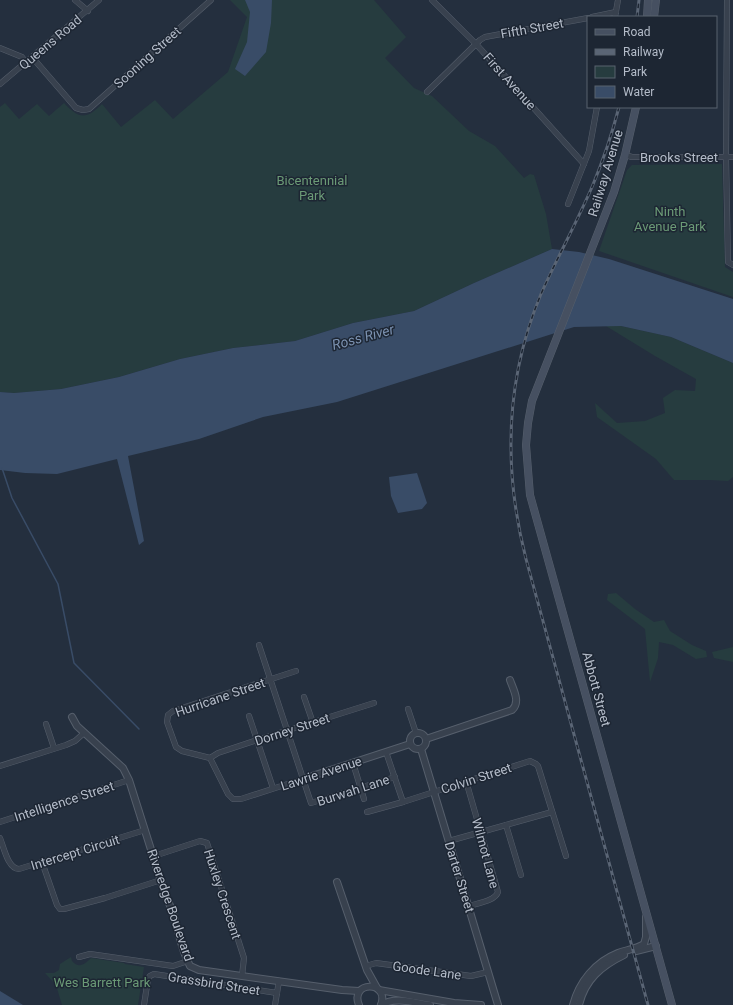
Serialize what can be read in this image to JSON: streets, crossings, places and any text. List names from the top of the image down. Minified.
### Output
{"streets":{"main road":["Railway Avenue","Abbott Street"],"street":["Fifth Street","Queens Road","Sooning Street","First Avenue","Brooks Street","Hurricane Street","Dorney Street","Lawrie Avenue","Colvin Street","Burwah Lane","Intelligence Street","Intercept Circuit","Wilmot Lane","Darter Street","Huxley Crescent","Riveredge Boulevard","Goode Lane","Grassbird Street"]},"crossings":[["Fifth Street","First Avenue"],["Queens Road","Sooning Street"],["First Avenue","Railway Avenue"],["Brooks Street","Railway Avenue"],["Railway Avenue","Abbott Street"],["Hurricane Street","Dorney Street"],["Hurricane Street","Lawrie Avenue"],["Dorney Street","Lawrie Avenue"],["Lawrie Avenue","Burwah Lane"],["Lawrie Avenue","Darter Street"],["Colvin Street","Wilmot Lane"],["Colvin Street","Darter Street"],["Intelligence Street","Riveredge Boulevard"],["Intercept Circuit","Riveredge Boulevard"],["Wilmot Lane","Darter Street"],["Darter Street","Goode Lane"],["Huxley Crescent","Riveredge Boulevard"]],"water":["Ross River"],"parks":["Bicentennial Park","Ninth Avenue Park","Wes Barrett Park"],"legend":["Road","Railway","Park","Water"]}
